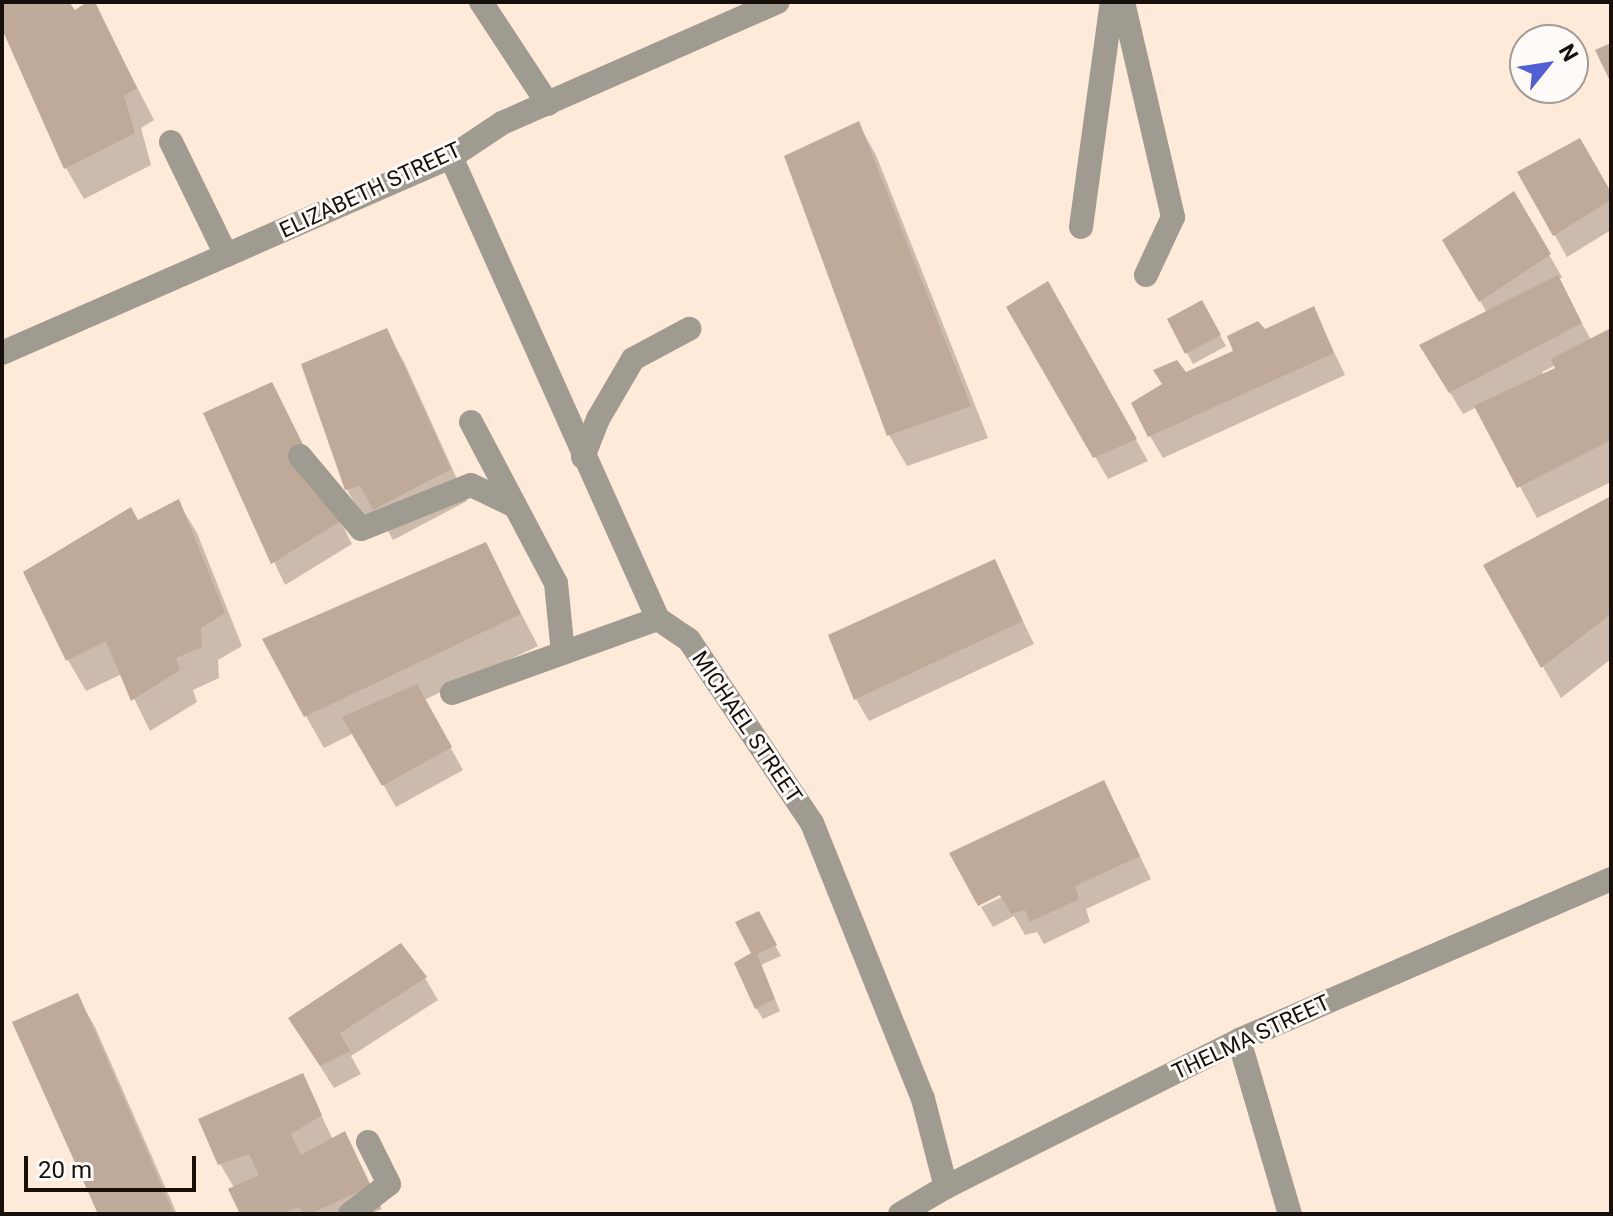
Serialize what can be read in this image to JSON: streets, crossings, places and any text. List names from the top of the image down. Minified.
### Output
{"streets":{"street":["ELIZABETH STREET","MICHAEL STREET","THELMA STREET"]},"crossings":[["ELIZABETH STREET","MICHAEL STREET"],["MICHAEL STREET","THELMA STREET"]],"scale_bar":"20 m","north":"top right"}
